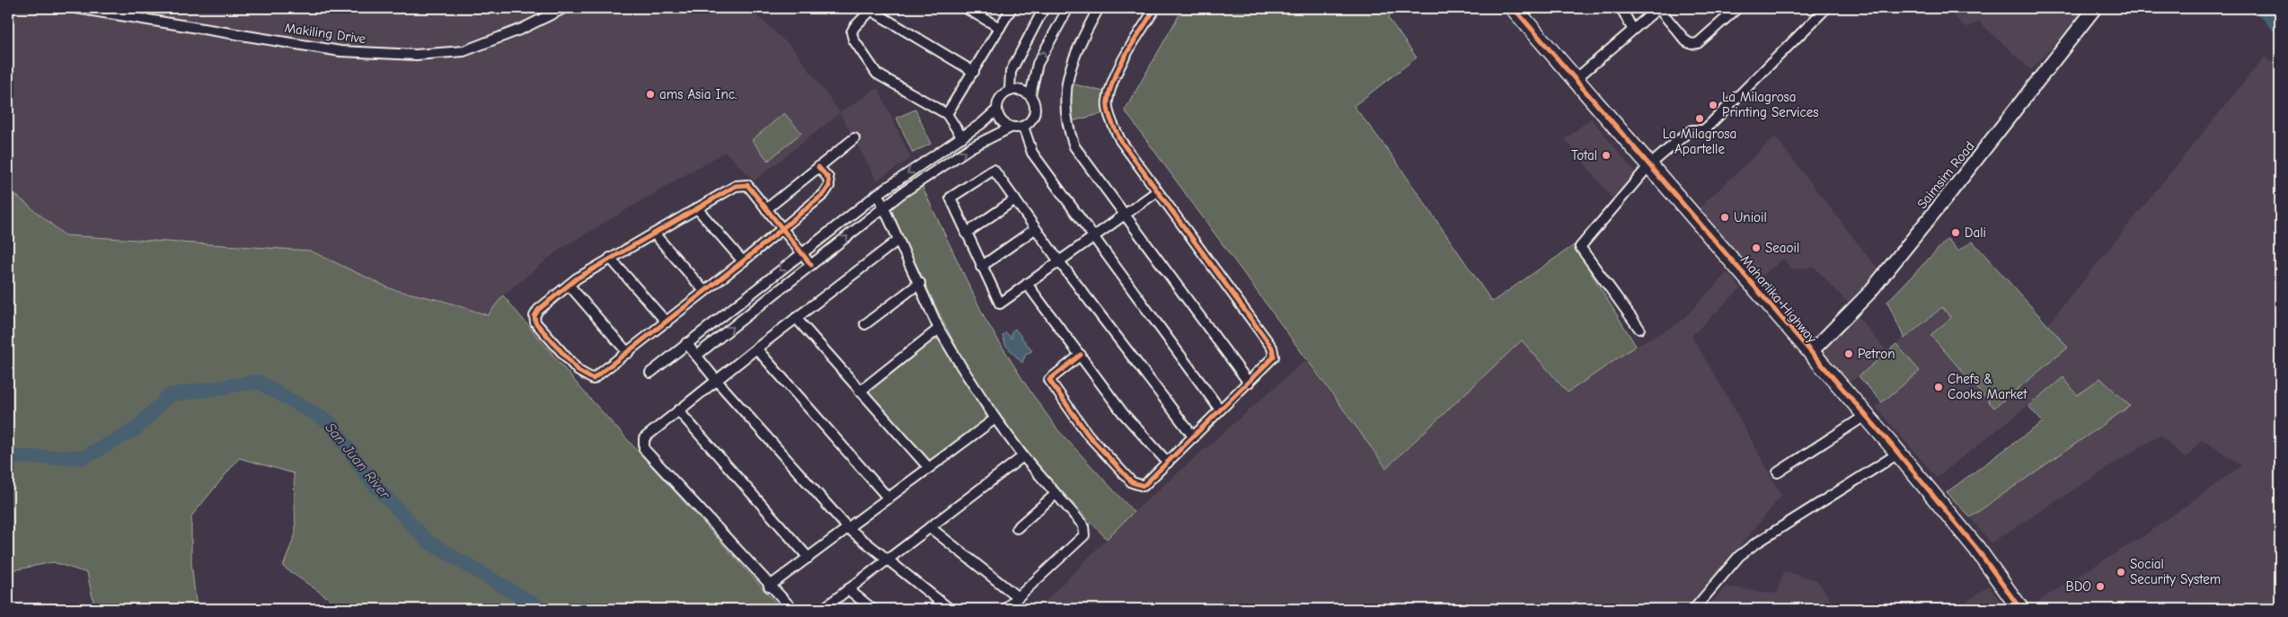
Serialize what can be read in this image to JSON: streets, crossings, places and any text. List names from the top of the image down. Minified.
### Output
{"streets":{"highway":["Maharlika Highway"],"street":["Makiling Drive","Saimsim Road"]},"crossings":[["Saimsim Road","Maharlika Highway"]],"water":["San Juan River"],"places":["ams Asia Inc.","La Milagrosa Printing Services","La Milagrosa Apartelle","Total","Unioil","Dali","Seaoil","Petron","Chefs & Cooks Market","Social Security System","BDO"]}
